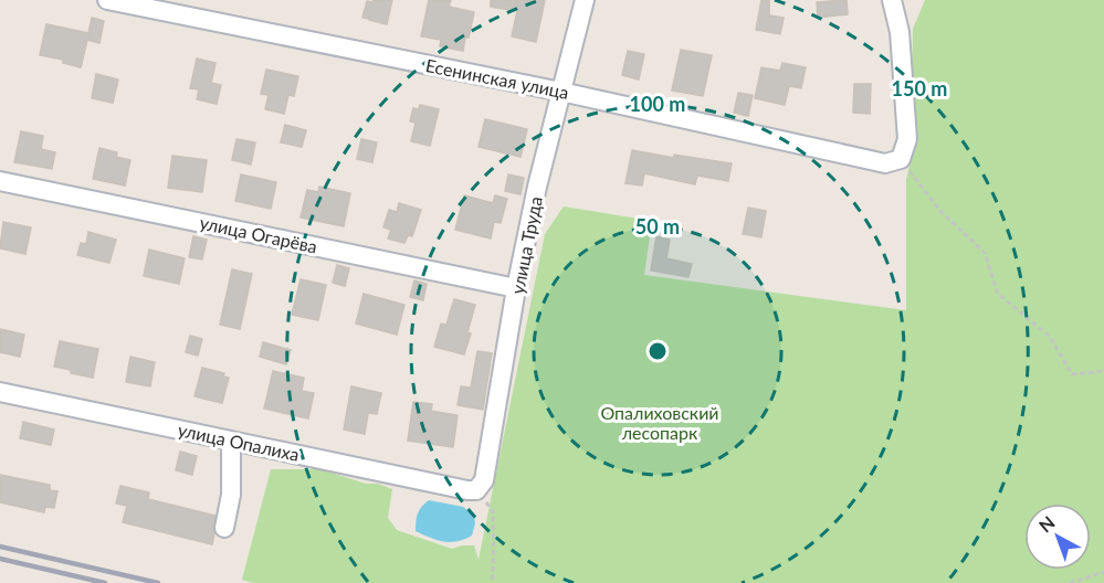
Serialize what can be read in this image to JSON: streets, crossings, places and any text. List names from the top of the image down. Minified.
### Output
{"streets":{"street":["Есенинская улица","улица Огарёва","улица Труда","улица Опалиха"]},"crossings":[["Есенинская улица","улица Труда"],["улица Огарёва","улица Труда"],["улица Труда","улица Опалиха"]],"parks":["Опалиховский лесопарк"],"north":"top left","rings":["150 m","100 m","50 m"]}
